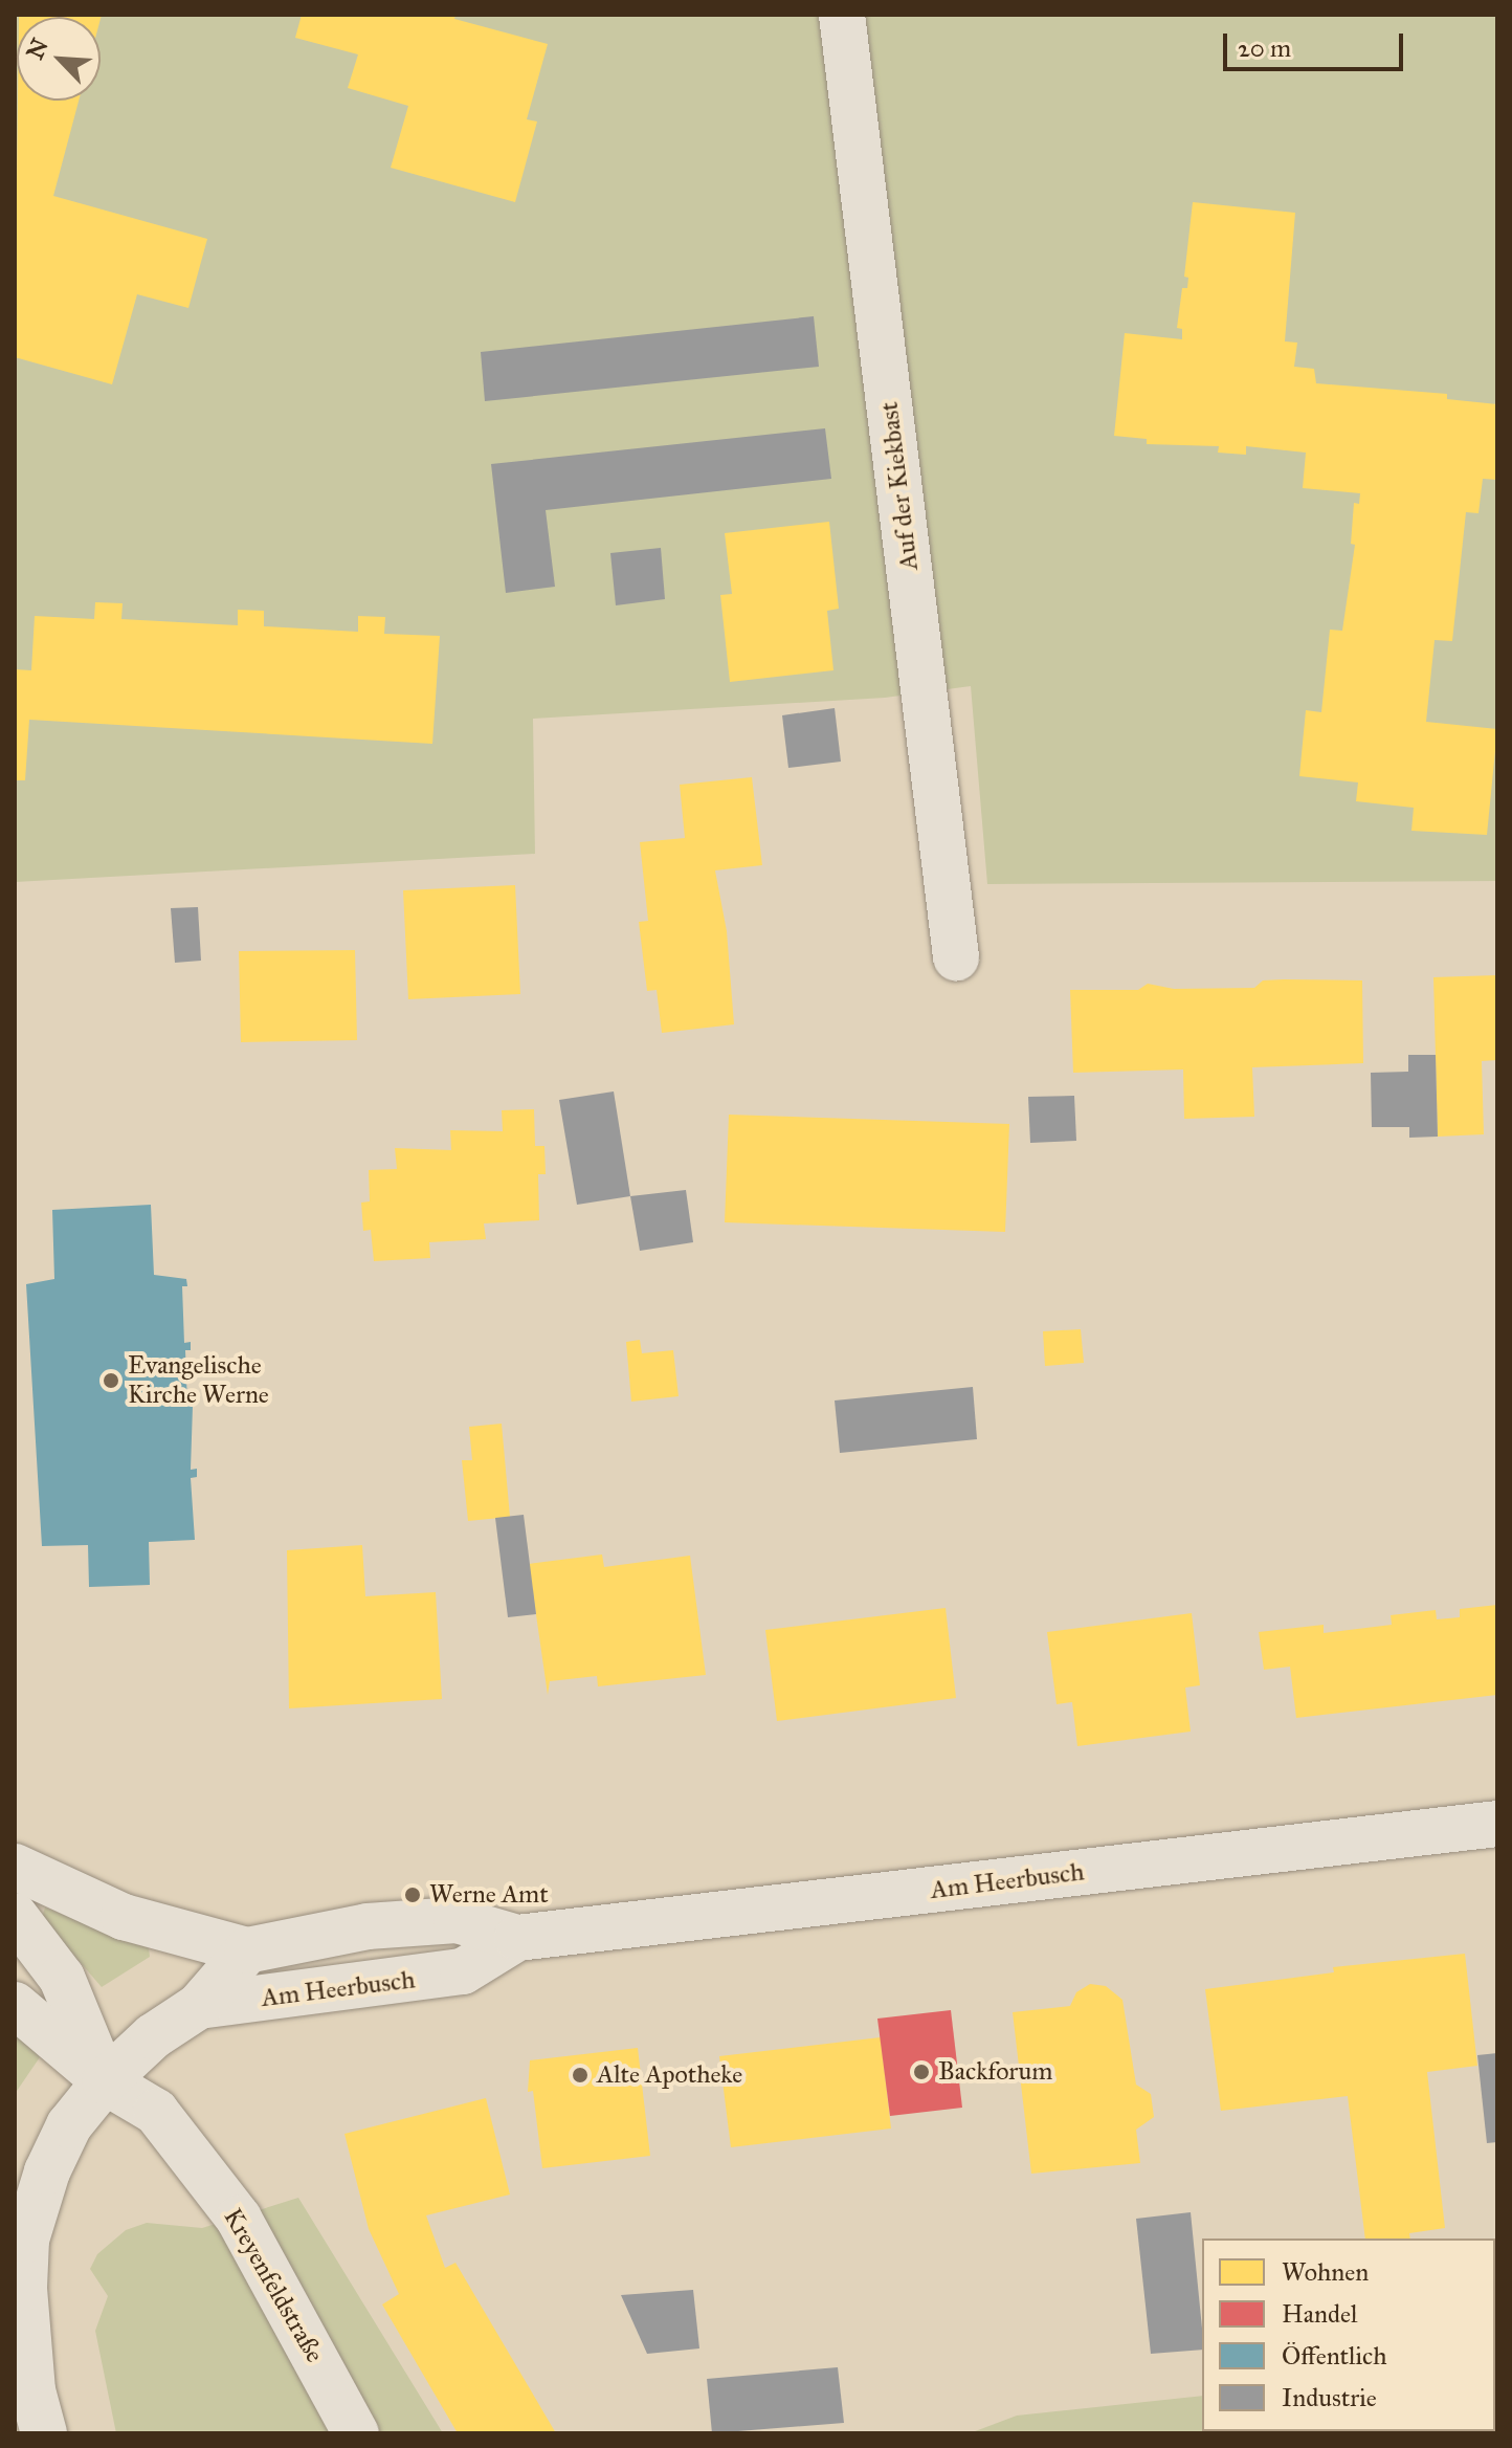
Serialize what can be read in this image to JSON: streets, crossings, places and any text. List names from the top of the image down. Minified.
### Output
{"streets":{"street":["Auf der Kiekbast","Am Heerbusch","Kreyenfeldstraße"]},"crossings":[["Am Heerbusch","Kreyenfeldstraße"]],"places":["Evangelische Kirche Werne","Werne Amt","Backforum","Alte Apotheke"],"legend":["Wohnen","Handel","Öffentlich","Industrie"],"scale_bar":"20 m","north":"top left"}
